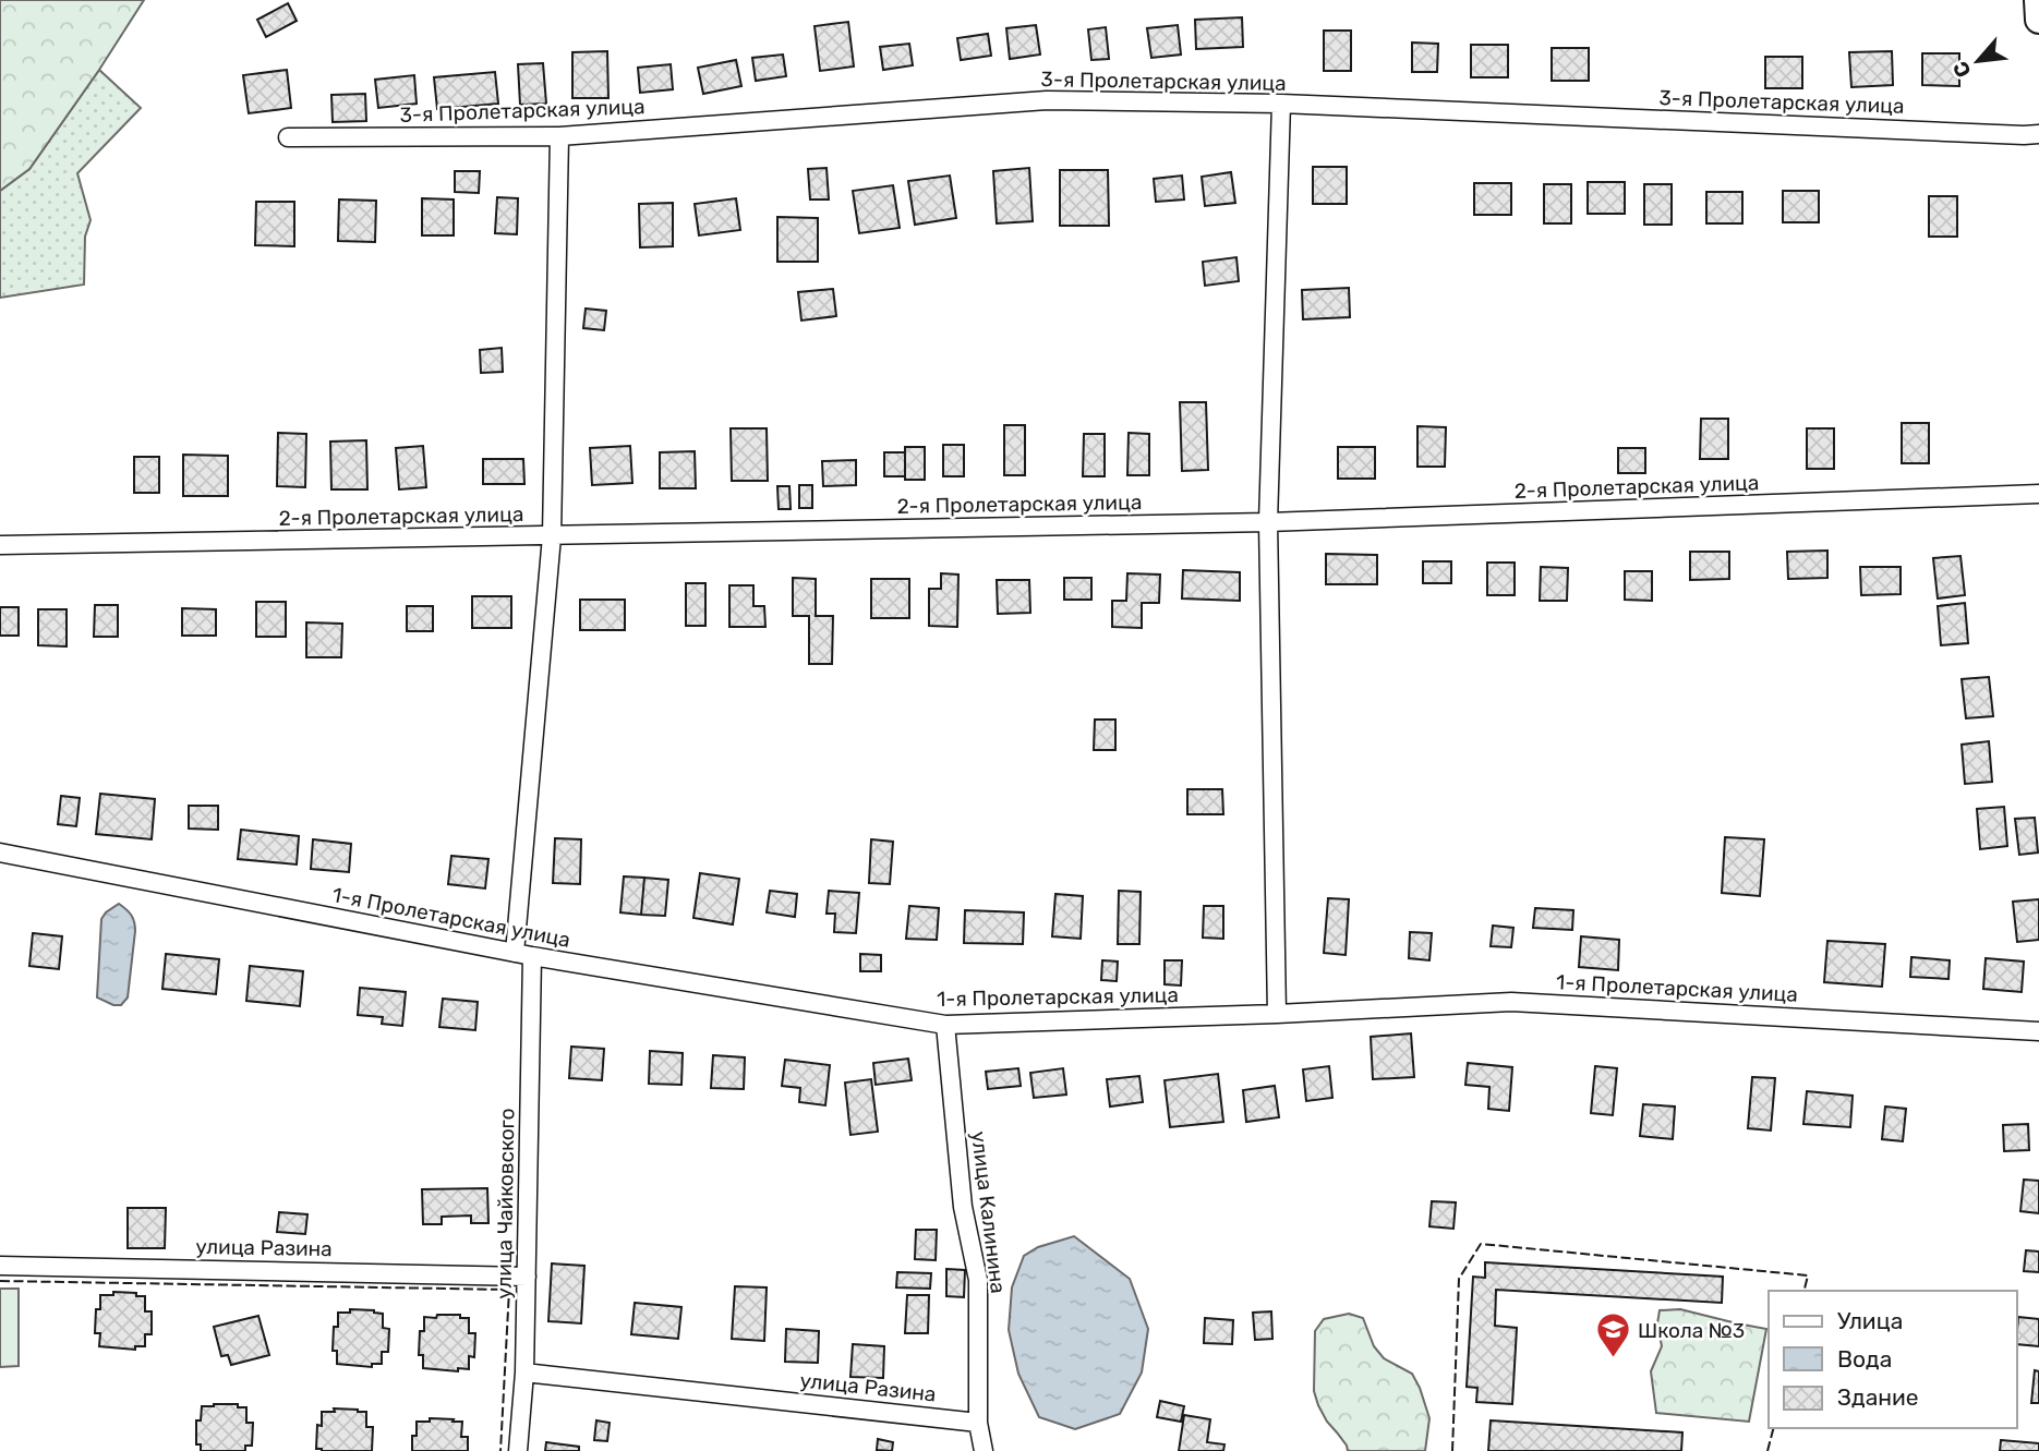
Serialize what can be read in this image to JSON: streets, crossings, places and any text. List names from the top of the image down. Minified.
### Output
{"streets":{"street":["3-я Пролетарская улица","2-я Пролетарская улица","1-я Пролетарская улица","улица Чайковского","улица Калинина","улица Разина"]},"crossings":[["3-я Пролетарская улица","улица Чайковского"],["2-я Пролетарская улица","улица Чайковского"],["1-я Пролетарская улица","улица Чайковского"],["1-я Пролетарская улица","улица Калинина"],["улица Чайковского","улица Разина"],["улица Калинина","улица Разина"]],"places":{"school or university":["Школа №3"]},"legend":["Улица","Вода","Здание"],"north":"bottom left"}
